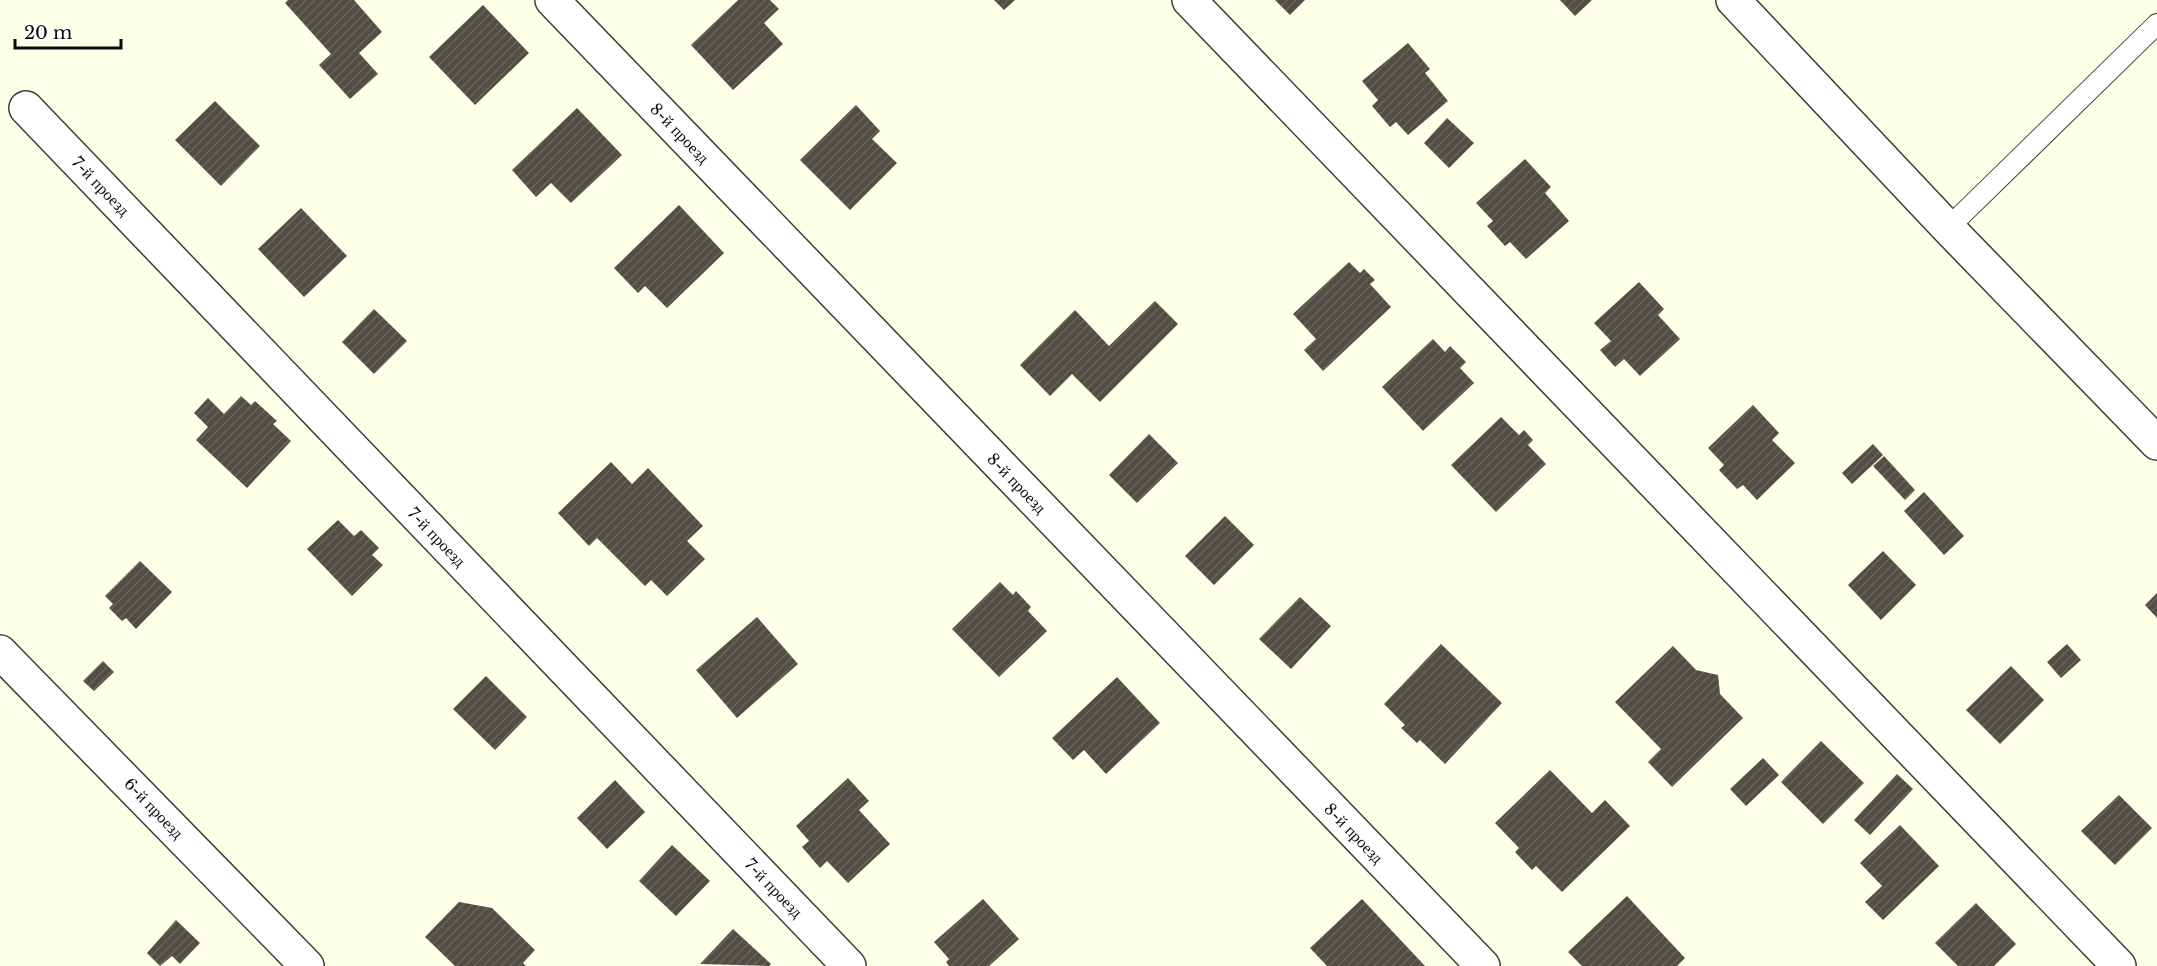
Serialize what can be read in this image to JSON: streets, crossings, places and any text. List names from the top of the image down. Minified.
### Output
{"streets":{"street":["8-й проезд","7-й проезд","6-й проезд"]},"scale_bar":"20 m"}
